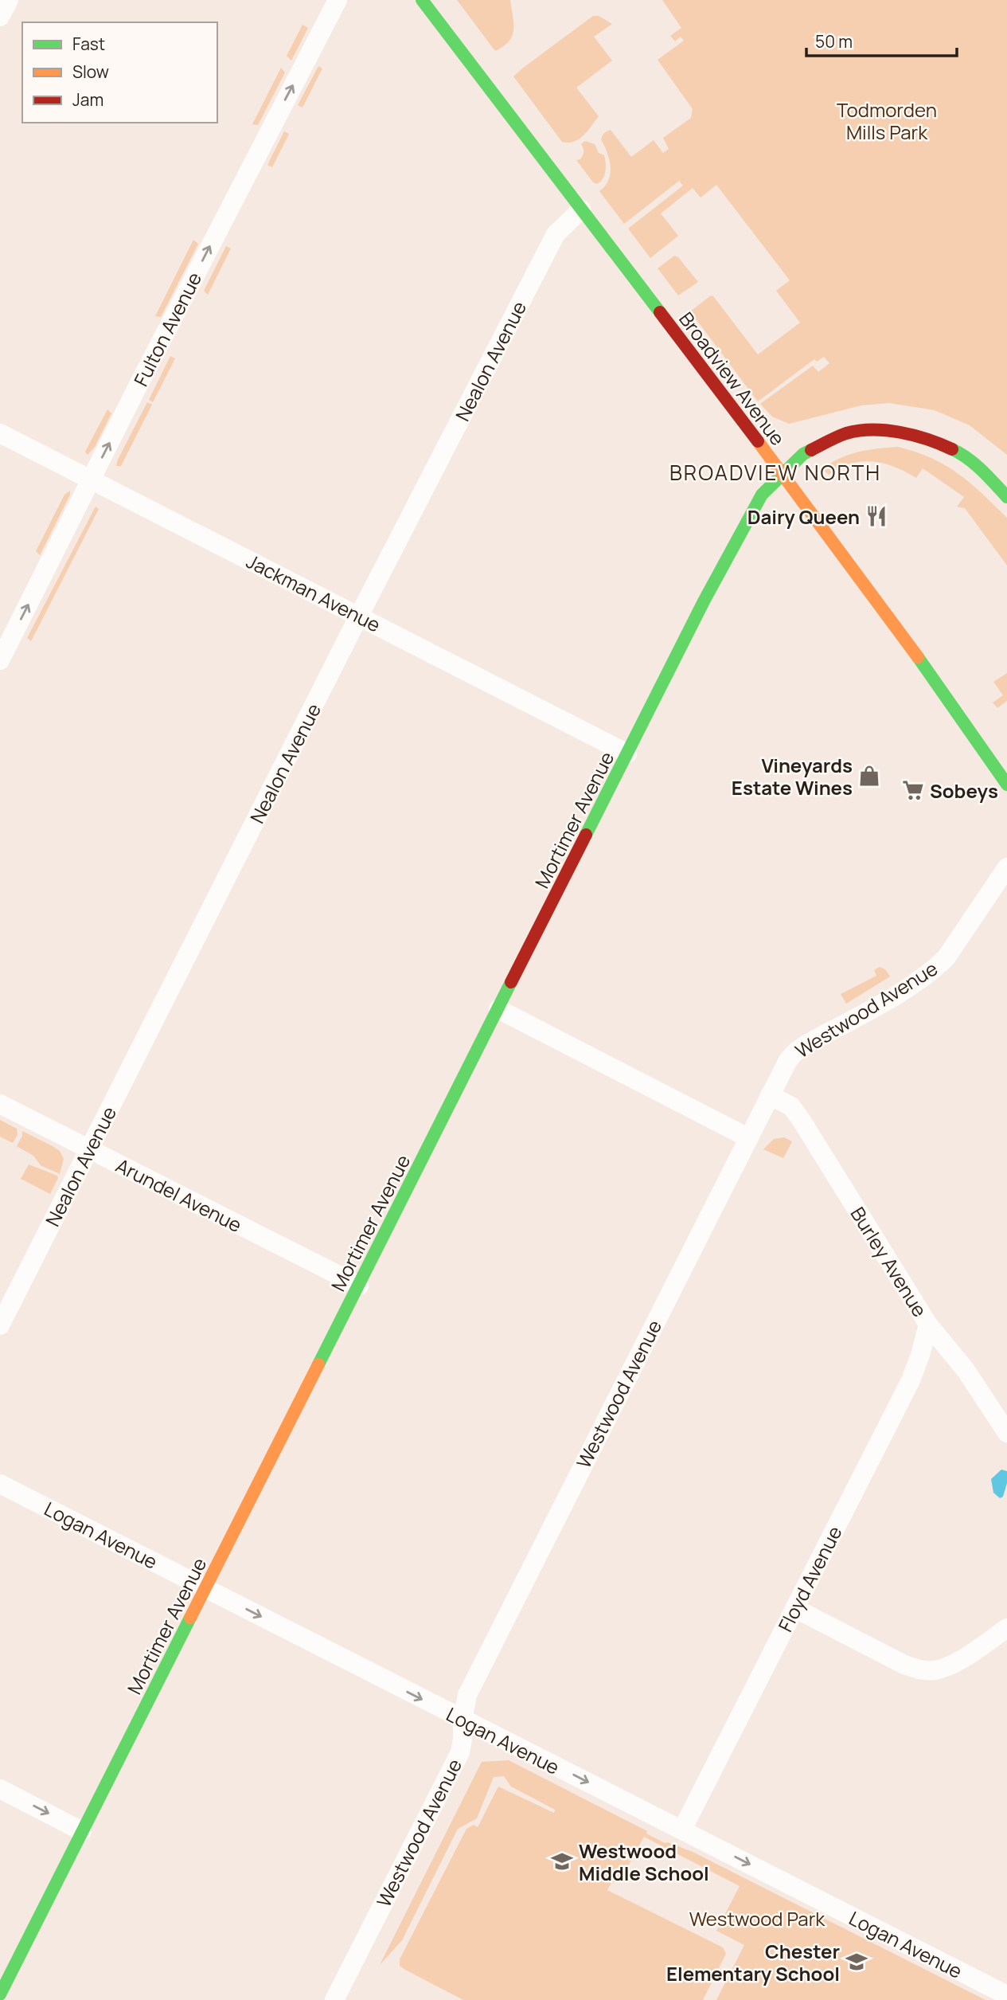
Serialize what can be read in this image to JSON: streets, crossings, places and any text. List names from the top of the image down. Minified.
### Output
{"streets":{"street":["Fulton Avenue","Nealon Avenue","Broadview Avenue","Jackman Avenue","Mortimer Avenue","Westwood Avenue","Arundel Avenue","Burley Avenue","Logan Avenue","Floyd Avenue"]},"crossings":[["Fulton Avenue","Jackman Avenue"],["Nealon Avenue","Broadview Avenue"],["Nealon Avenue","Jackman Avenue"],["Nealon Avenue","Arundel Avenue"],["Broadview Avenue","Mortimer Avenue"],["Jackman Avenue","Mortimer Avenue"],["Mortimer Avenue","Arundel Avenue"],["Mortimer Avenue","Logan Avenue"],["Westwood Avenue","Burley Avenue"],["Westwood Avenue","Logan Avenue"],["Burley Avenue","Floyd Avenue"],["Logan Avenue","Floyd Avenue"]],"one_way":["Fulton Avenue","Logan Avenue"],"districts":["BROADVIEW NORTH"],"parks":["Todmorden Mills Park","Westwood Park"],"places":{"restaurant":["Dairy Queen"],"shop":["Vineyards Estate Wines"],"supermarket":["Sobeys"],"school or university":["Westwood Middle School","Chester Elementary School"]},"legend":["Fast","Slow","Jam"],"scale_bar":"50 m"}
